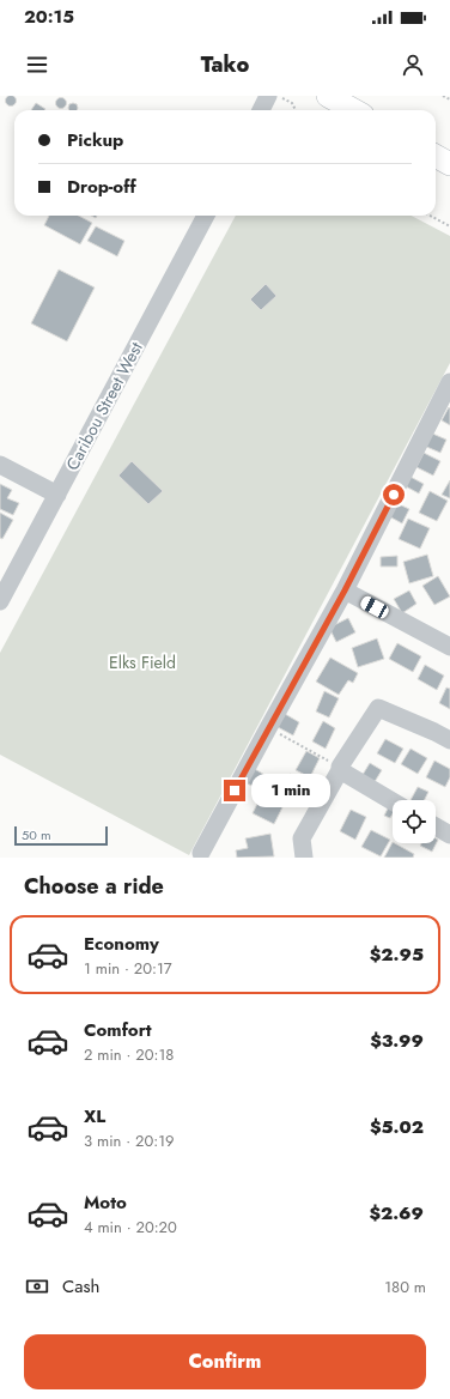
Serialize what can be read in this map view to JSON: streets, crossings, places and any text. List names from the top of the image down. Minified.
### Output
{"streets":{"street":["Caribou Street West"]},"parks":["Elks Field"],"scale_bar":"50 m","page":{"status":"20:15","header":"Tako","banner":["Pickup","Drop-off"],"bubble":"1 min","scale":"50 m","heading":"Choose a ride","list":[{"name":"Economy","note":"1 min · 20:17","value":"$2.95"},{"name":"Comfort","note":"2 min · 20:18","value":"$3.99"},{"name":"XL","note":"3 min · 20:19","value":"$5.02"},{"name":"Moto","note":"4 min · 20:20","value":"$2.69"}],"pay":["Cash","180 m"],"buttons":"Confirm"}}
